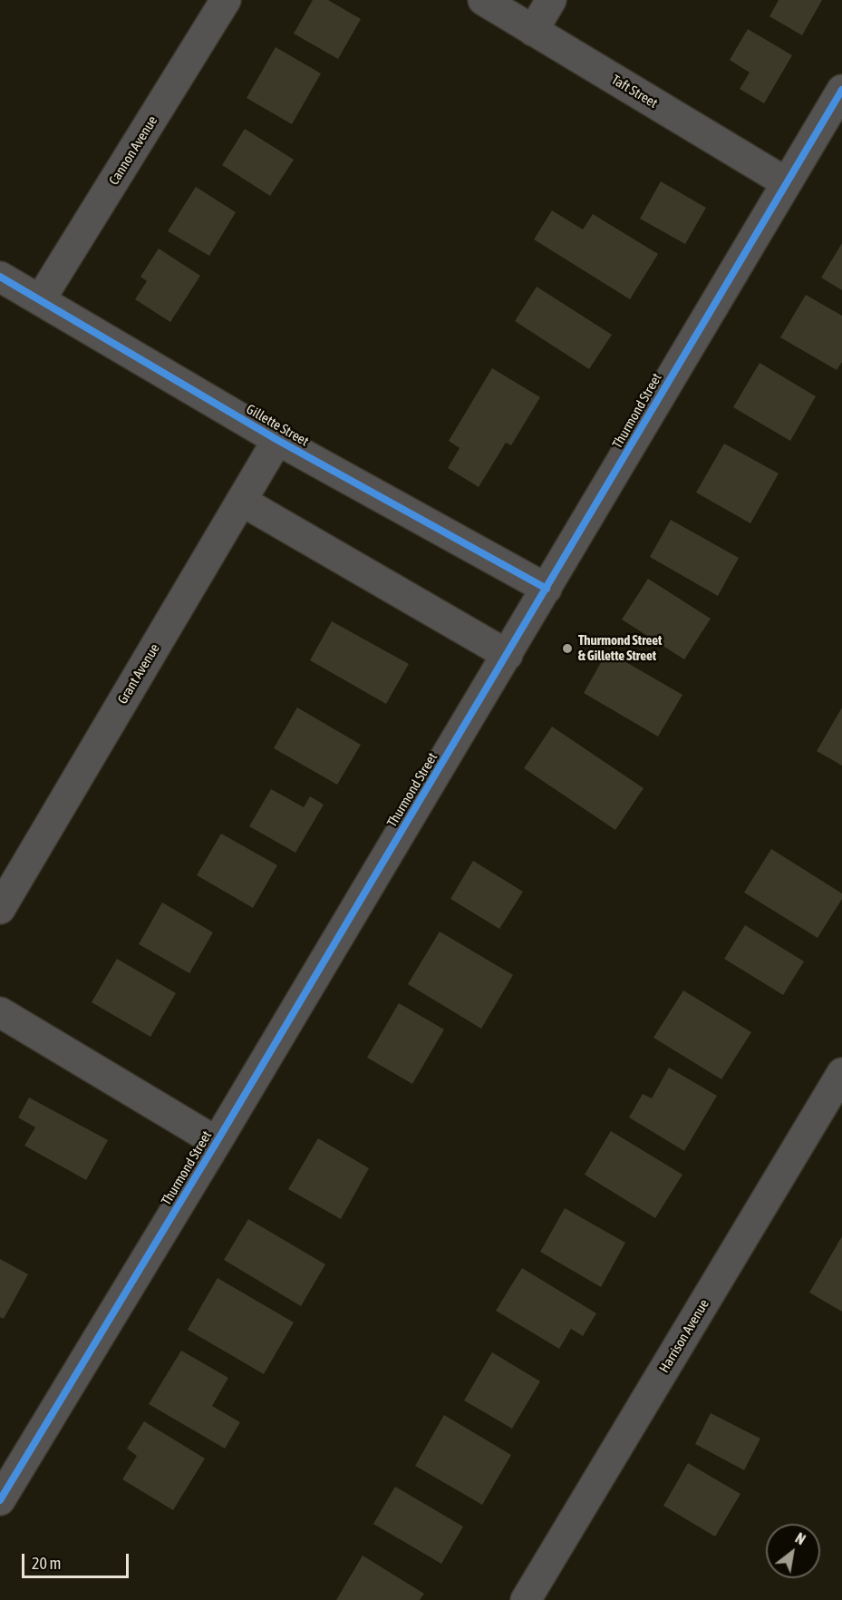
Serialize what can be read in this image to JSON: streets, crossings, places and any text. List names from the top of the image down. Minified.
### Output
{"streets":{"street":["Taft Street","Cannon Avenue","Thurmond Street","Gillette Street","Grant Avenue","Harrison Avenue"]},"crossings":[["Taft Street","Thurmond Street"],["Cannon Avenue","Gillette Street"],["Thurmond Street","Gillette Street"],["Gillette Street","Grant Avenue"]],"places":["Thurmond Street & Gillette Street"],"scale_bar":"20 m","north":"top right"}
